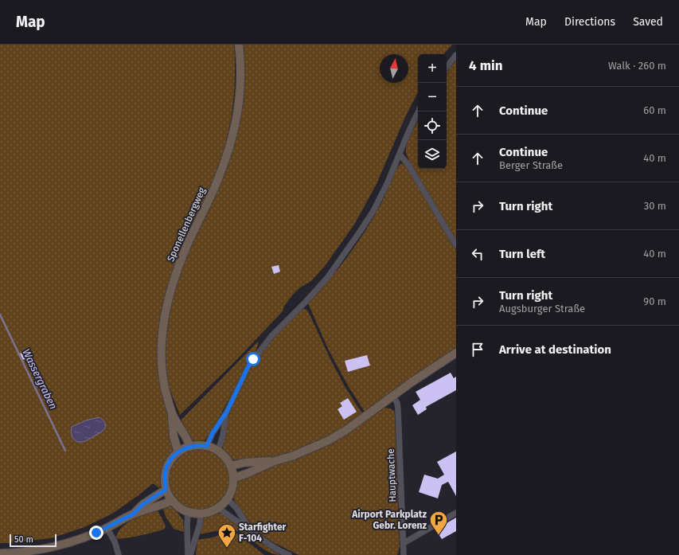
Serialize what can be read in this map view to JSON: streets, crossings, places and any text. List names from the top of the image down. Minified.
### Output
{"streets":{"street":["Sponellenbergweg","Hauptwache"]},"water":["Wassergraben"],"places":{"parking":["Airport Parkplatz Gebr. Lorenz"],"place":["Starfighter F-104"]},"scale_bar":"50 m","north":"top","page":{"header":"Map","nav":["Map","Directions","Saved"],"heading":["4 min","Walk · 260 m"],"map_buttons":["+","−"],"list":[["Continue","60 m"],["Continue","Berger Straße","40 m"],["Turn right","30 m"],["Turn left","40 m"],["Turn right","Augsburger Straße","90 m"],"Arrive at destination"],"scale":"50 m"}}
